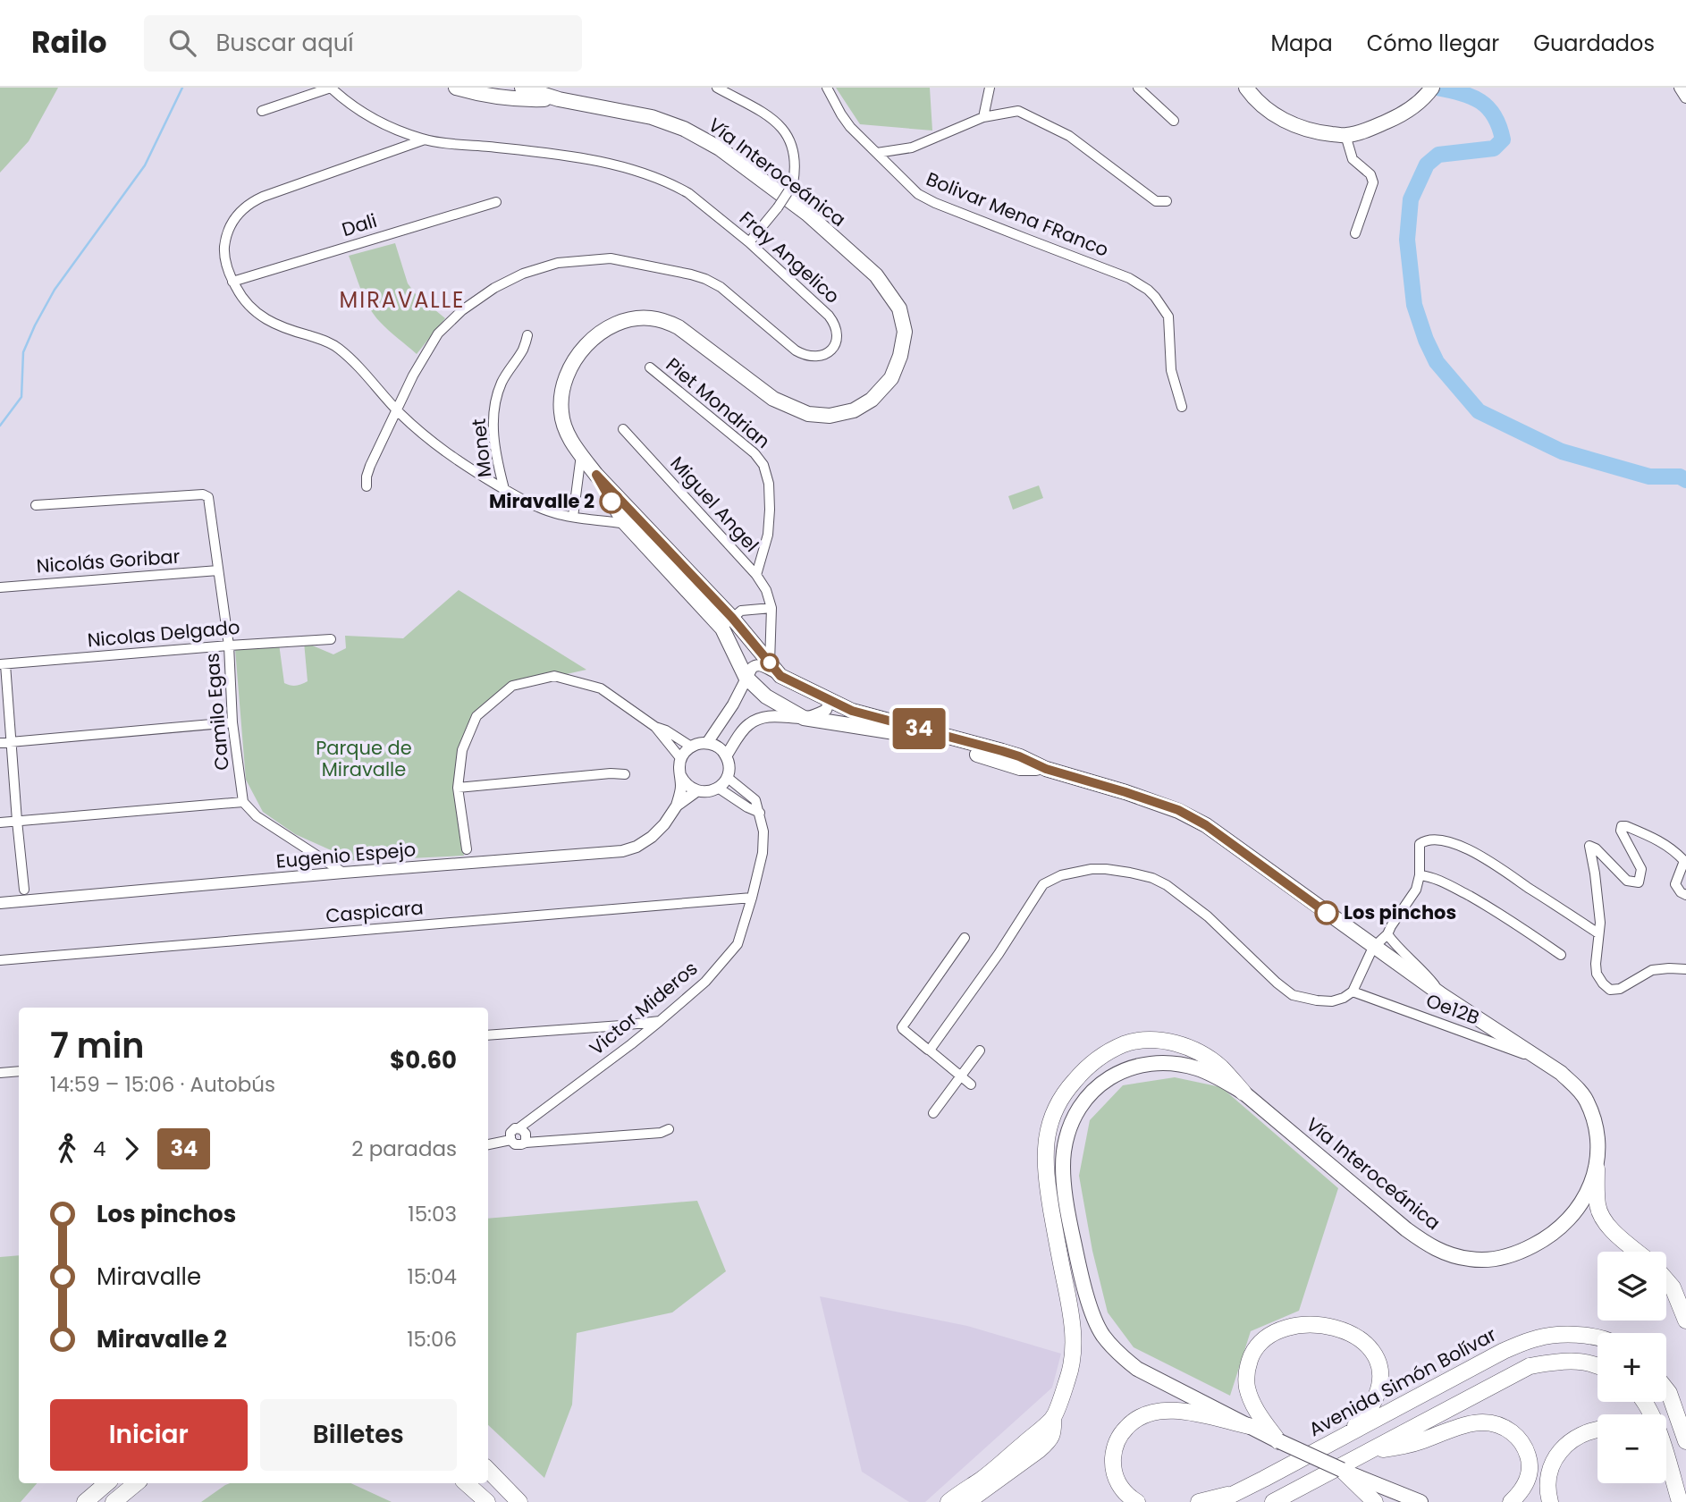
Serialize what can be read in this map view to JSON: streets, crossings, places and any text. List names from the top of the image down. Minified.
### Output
{"streets":{"highway":["Avenida Simón Bolívar"],"main road":["Vía Interoceánica"],"street":["Bolivar Mena FRanco","Dali","Fray Angelico","Piet Mondrian","Monet","Miguel Angel","Nicolás Goribar","Nicolas Delgado","Camilo Egas","Eugenio Espejo","Caspicara","Victor Mideros","Oe12B"]},"crossings":[["Vía Interoceánica","Miguel Angel"],["Vía Interoceánica","Oe12B"],["Piet Mondrian","Miguel Angel"],["Nicolás Goribar","Camilo Egas"],["Nicolas Delgado","Camilo Egas"],["Caspicara","Victor Mideros"]],"districts":["MIRAVALLE"],"parks":["Parque de Miravalle"],"places":["Miravalle 2","Los pinchos"],"lines":["bus line 34"],"page":{"header":"Railo","search":"Buscar aquí","nav":["Mapa","Cómo llegar","Guardados"],"on_map":"34","heading":["7 min","14:59 – 15:06 · Autobús","$0.60"],"legs":["4","34","2 paradas"],"list":[{"name":"Los pinchos","value":"15:03"},{"name":"Miravalle","value":"15:04"},{"name":"Miravalle 2","value":"15:06"}],"map_buttons":["+","−"],"buttons":["Iniciar","Billetes"]}}
